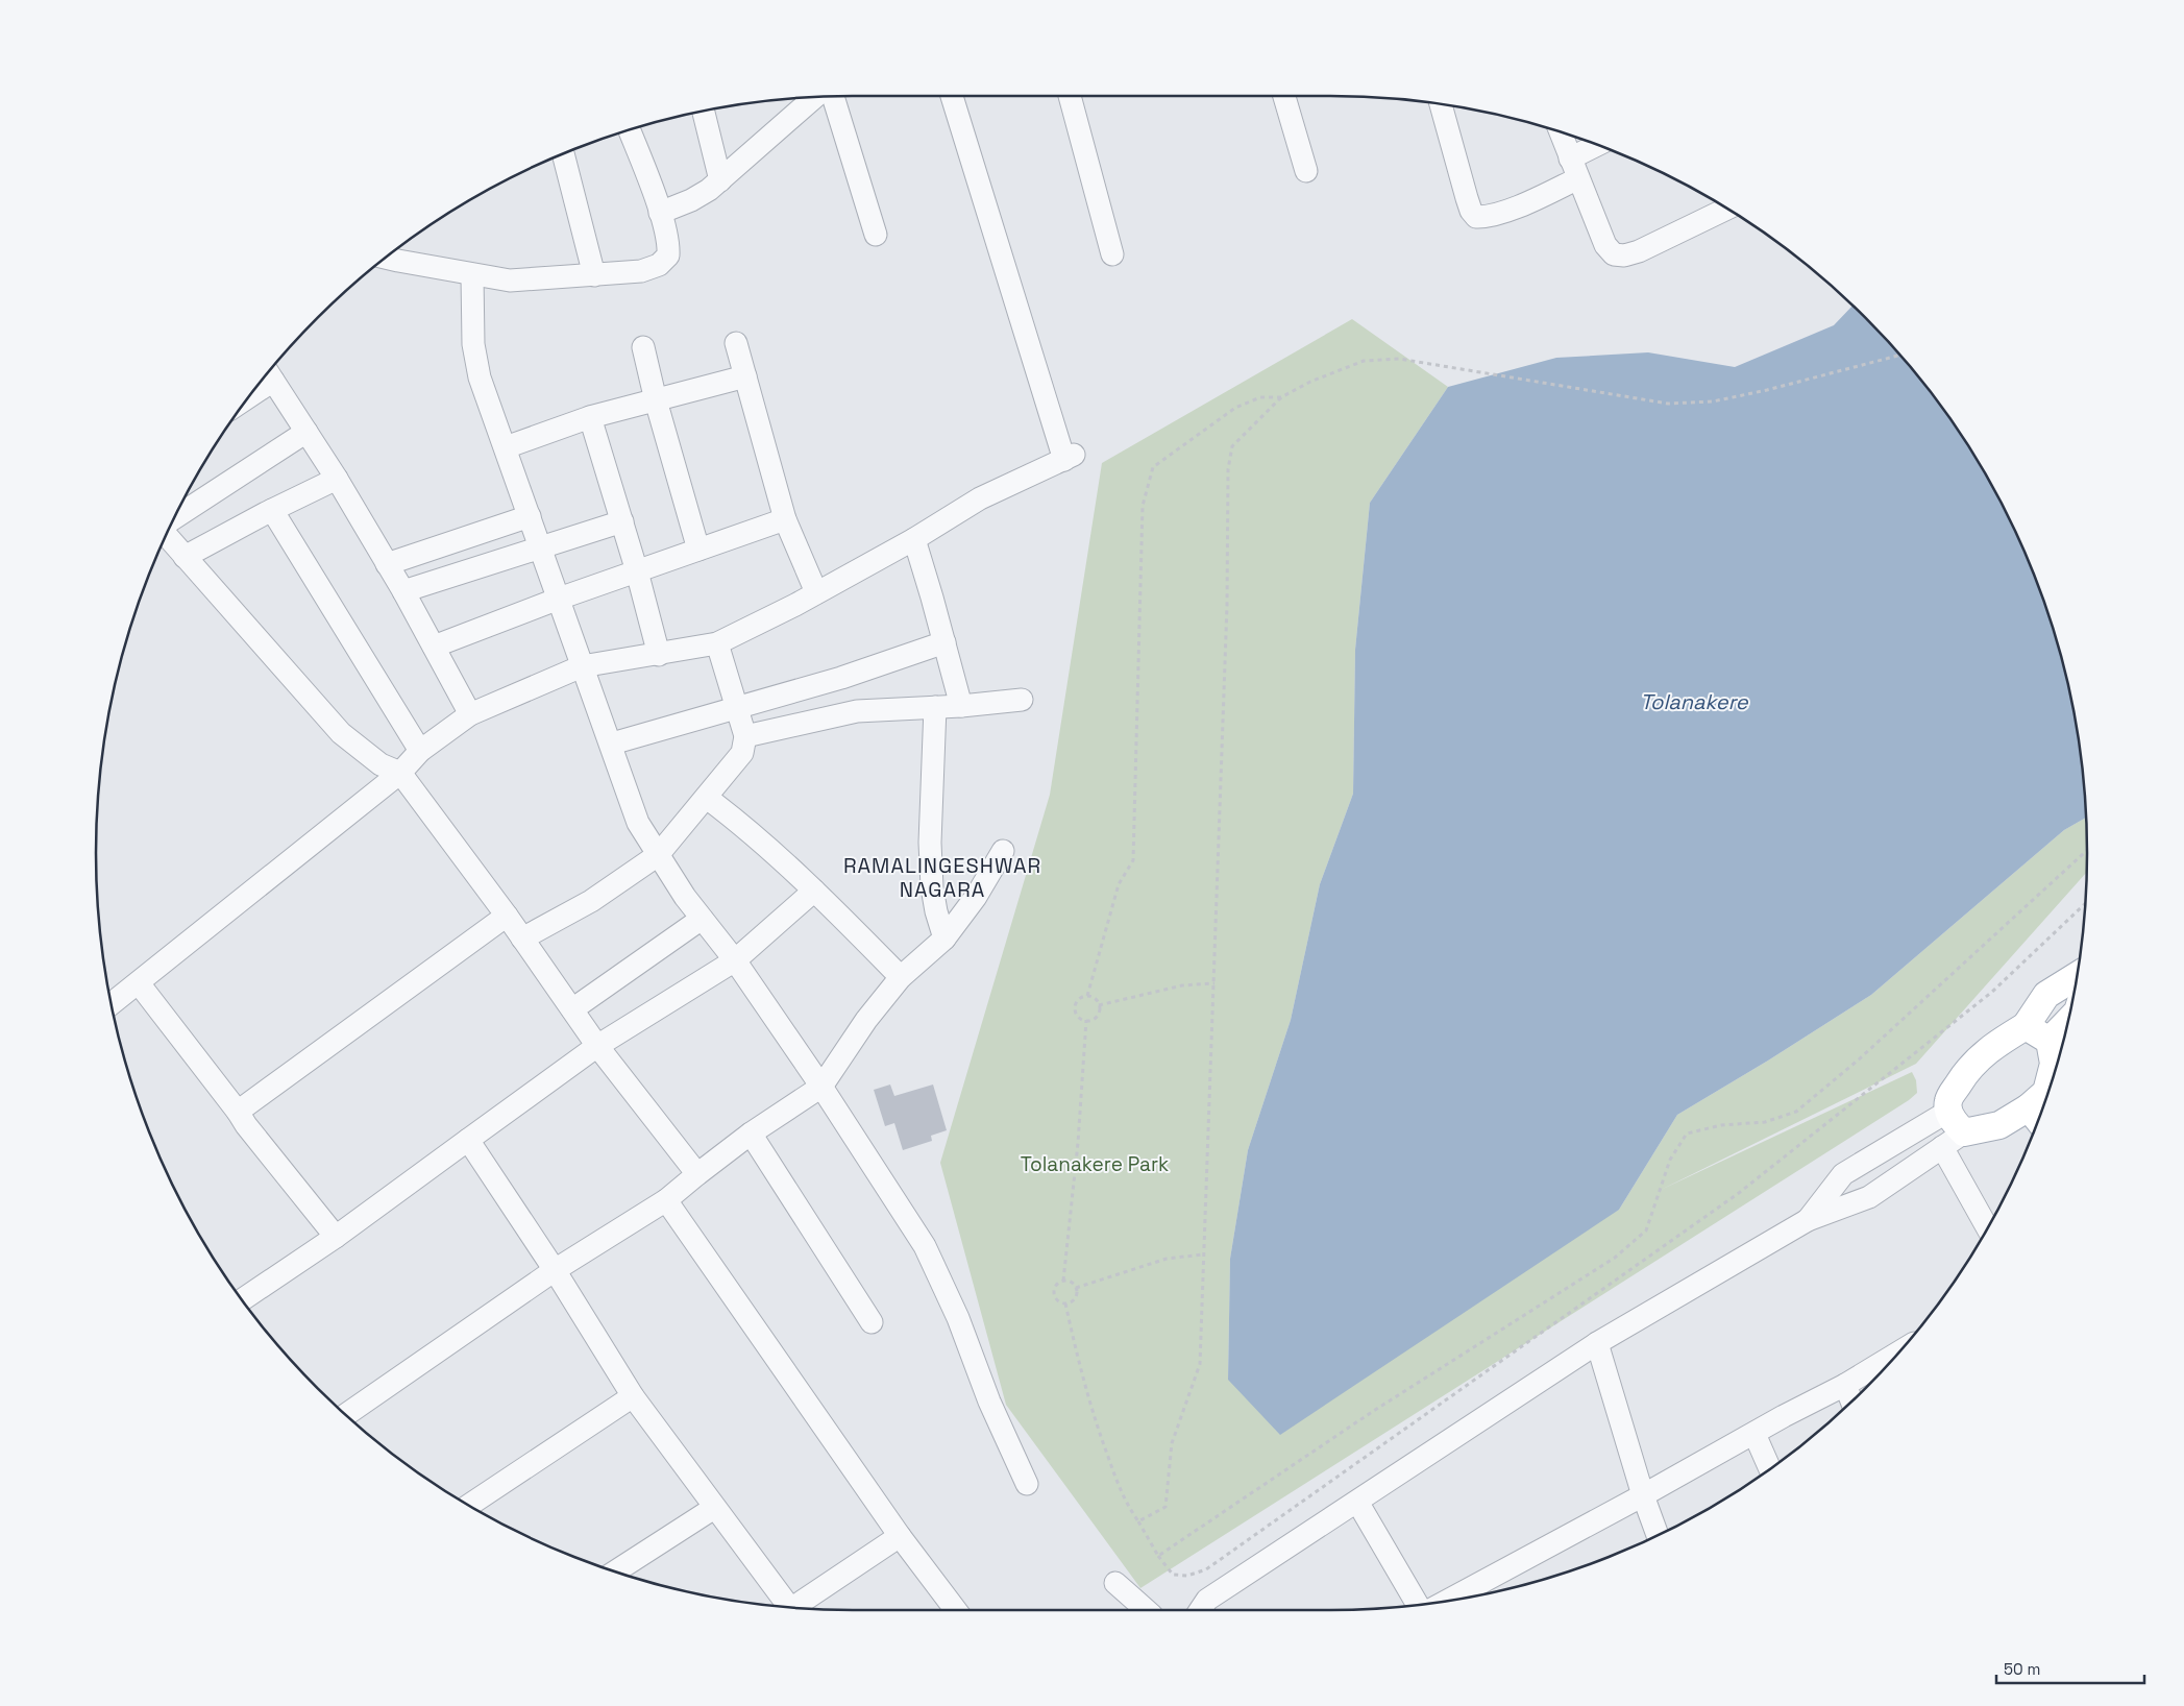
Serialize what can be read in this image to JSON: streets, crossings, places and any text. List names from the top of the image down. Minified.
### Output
{"districts":["RAMALINGESHWAR NAGARA"],"water":["Tolanakere"],"parks":["Tolanakere Park"],"scale_bar":"50 m"}
